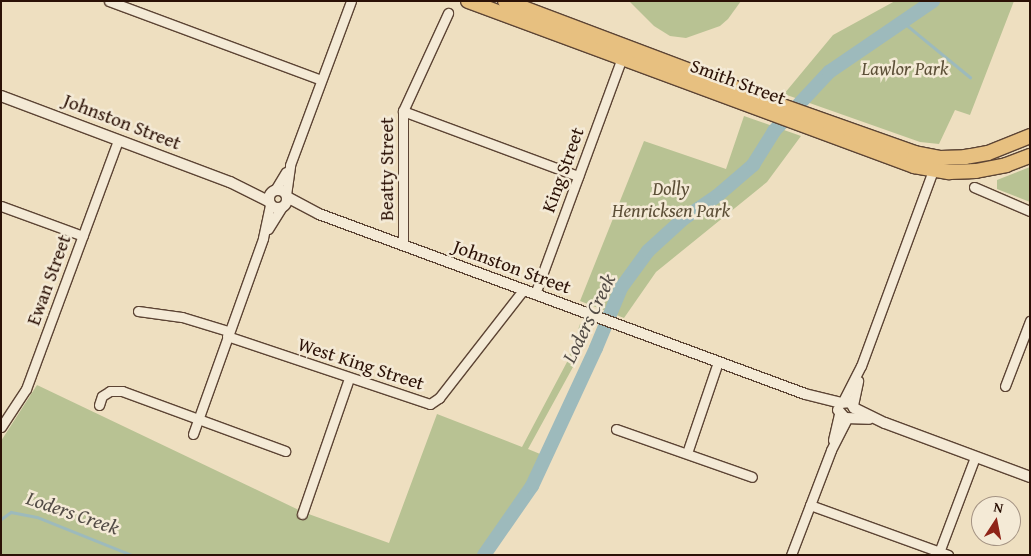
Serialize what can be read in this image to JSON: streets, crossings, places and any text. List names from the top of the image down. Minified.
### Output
{"streets":{"highway":["Smith Street"],"street":["Johnston Street","Beatty Street","King Street","Ewan Street","West King Street"]},"crossings":[["Smith Street","King Street"],["Johnston Street","Beatty Street"],["Johnston Street","King Street"],["Johnston Street","Ewan Street"],["Johnston Street","West King Street"]],"water":["Loders Creek"],"parks":["Lawlor Park","Dolly Henricksen Park"],"north":"top"}
